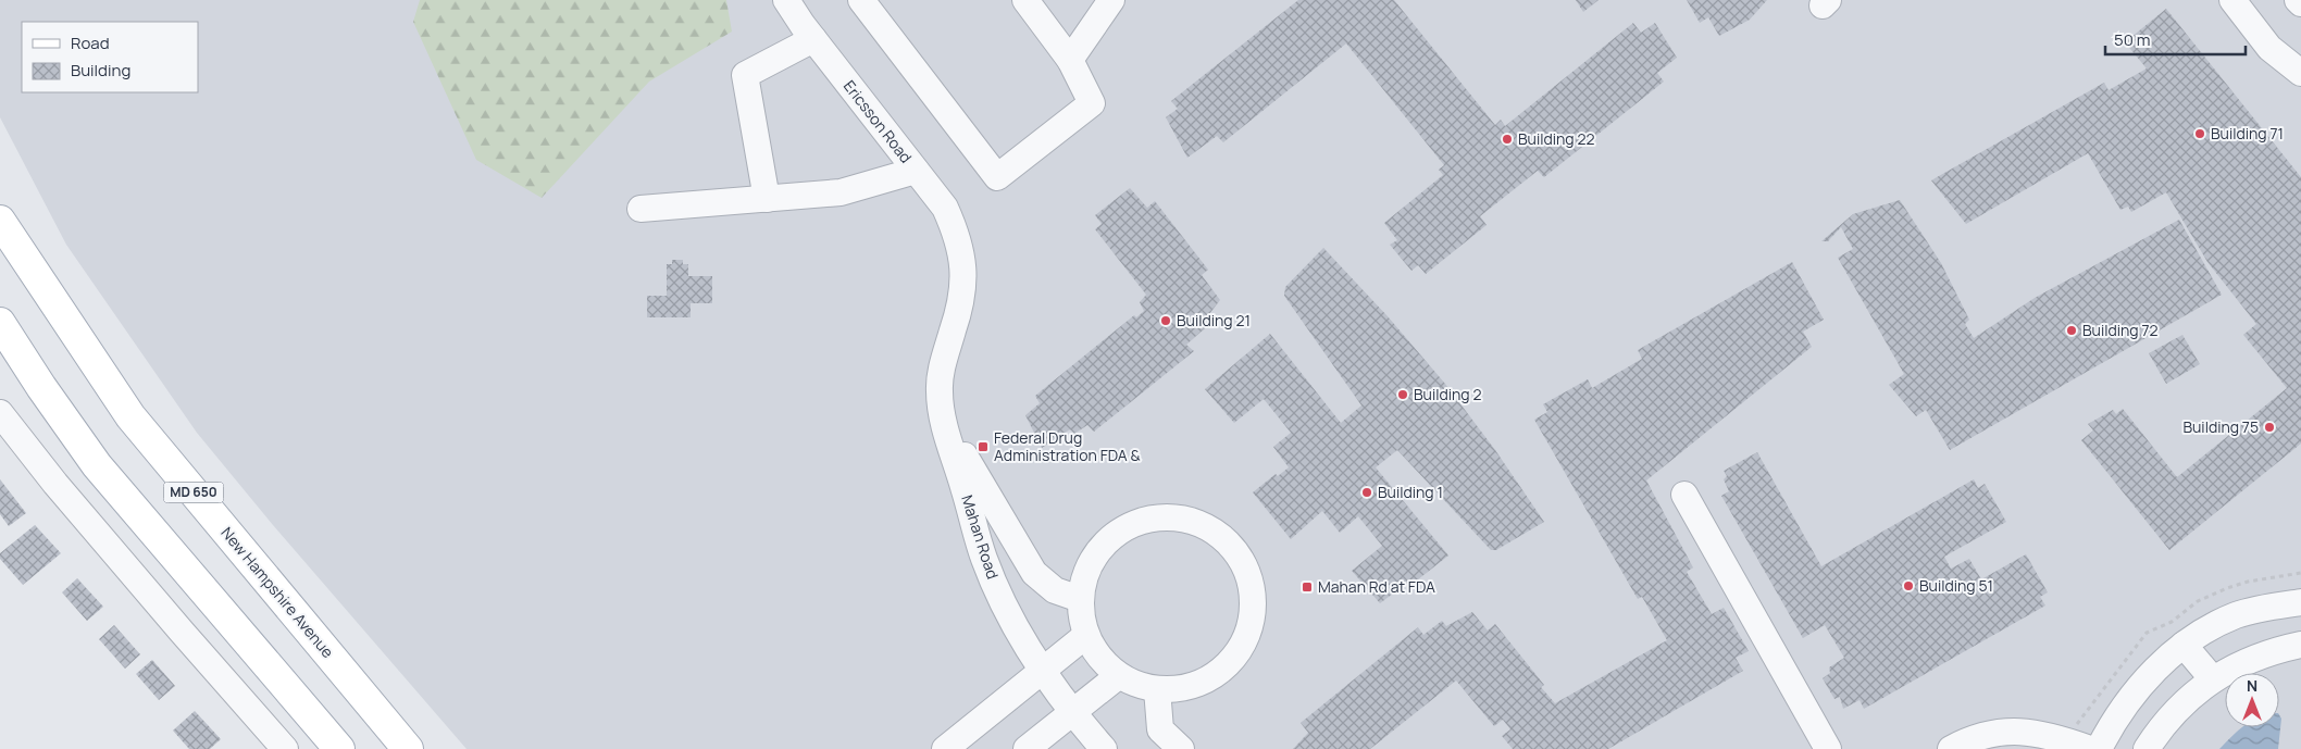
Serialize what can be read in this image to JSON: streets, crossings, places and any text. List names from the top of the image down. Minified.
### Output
{"streets":{"main road":["MD 650","New Hampshire Avenue"],"street":["Ericsson Road","Mahan Road"]},"crossings":[["Ericsson Road","Mahan Road"]],"places":{"other":["Building 71","Building 22","Building 21","Building 72","Building 2","Building 75","Building 1","Building 51"],"transit":["Federal Drug Administration FDA &","Mahan Rd at FDA"]},"legend":["Road","Building"],"scale_bar":"50 m","north":"top"}
